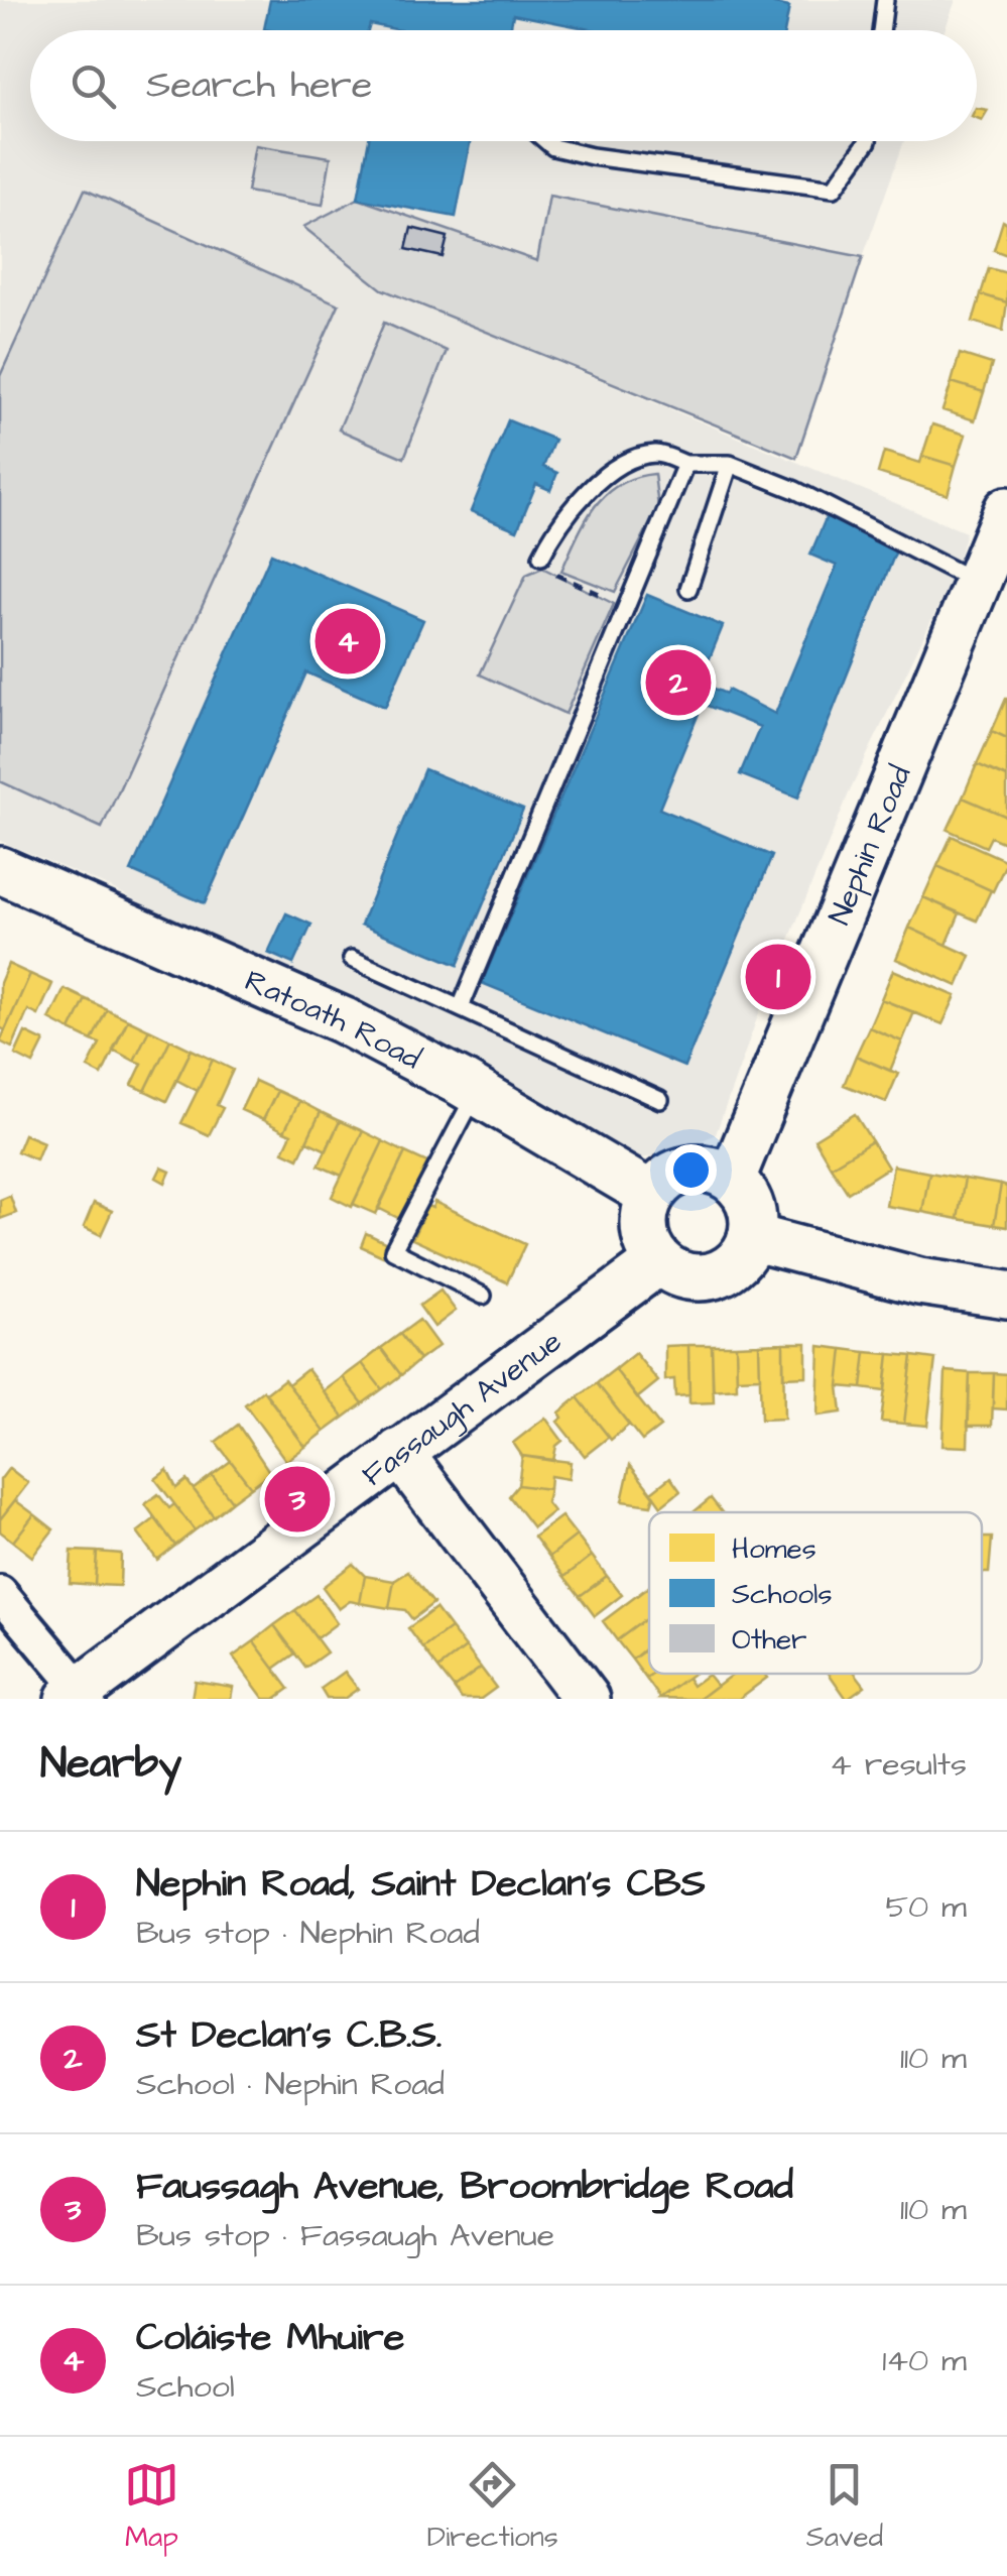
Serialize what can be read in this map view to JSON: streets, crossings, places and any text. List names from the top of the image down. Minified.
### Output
{"streets":{"street":["Nephin Road","Ratoath Road","Fassaugh Avenue"]},"crossings":[["Nephin Road","Ratoath Road"],["Nephin Road","Fassaugh Avenue"],["Ratoath Road","Fassaugh Avenue"]],"legend":["Homes","Schools","Other"],"page":{"search":"Search here","pins":["4","2","1","3"],"heading":["Nearby","4 results"],"list":[{"mark":"1","name":"Nephin Road, Saint Declan's CBS","note":"Bus stop · Nephin Road","value":"50 m"},{"mark":"2","name":"St Declan's C.B.S.","note":"School · Nephin Road","value":"110 m"},{"mark":"3","name":"Faussagh Avenue, Broombridge Road","note":"Bus stop · Fassaugh Avenue","value":"110 m"},{"mark":"4","name":"Coláiste Mhuire","note":"School","value":"140 m"}],"nav":["Map","Directions","Saved"]}}
